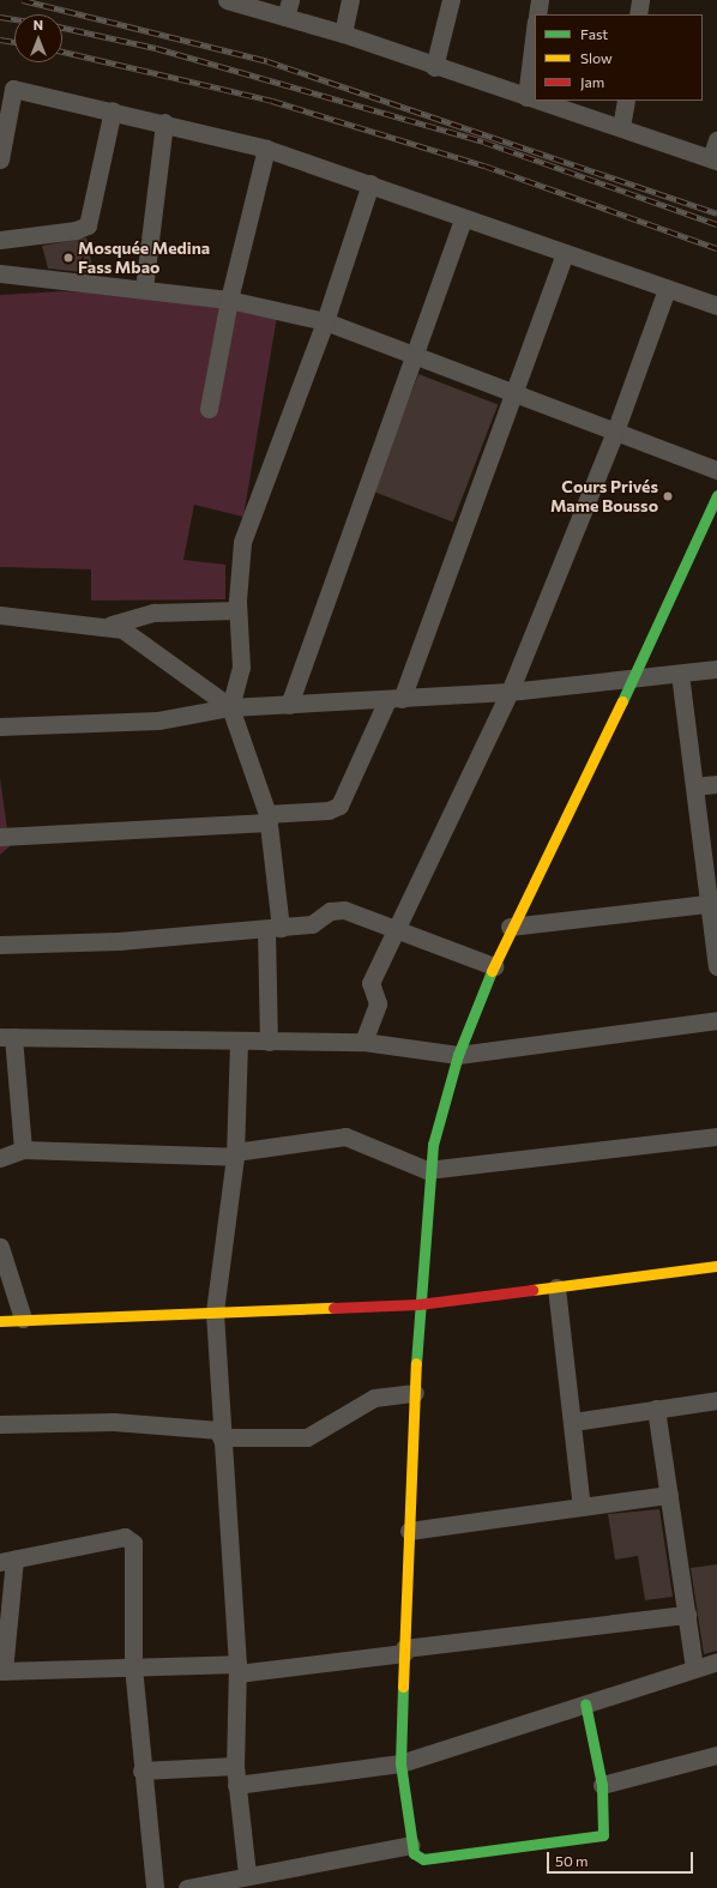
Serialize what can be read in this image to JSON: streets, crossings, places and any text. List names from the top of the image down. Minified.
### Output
{"places":["Mosquée Medina Fass Mbao","Cours Privés Mame Bousso"],"legend":["Fast","Slow","Jam"],"scale_bar":"50 m","north":"top"}
